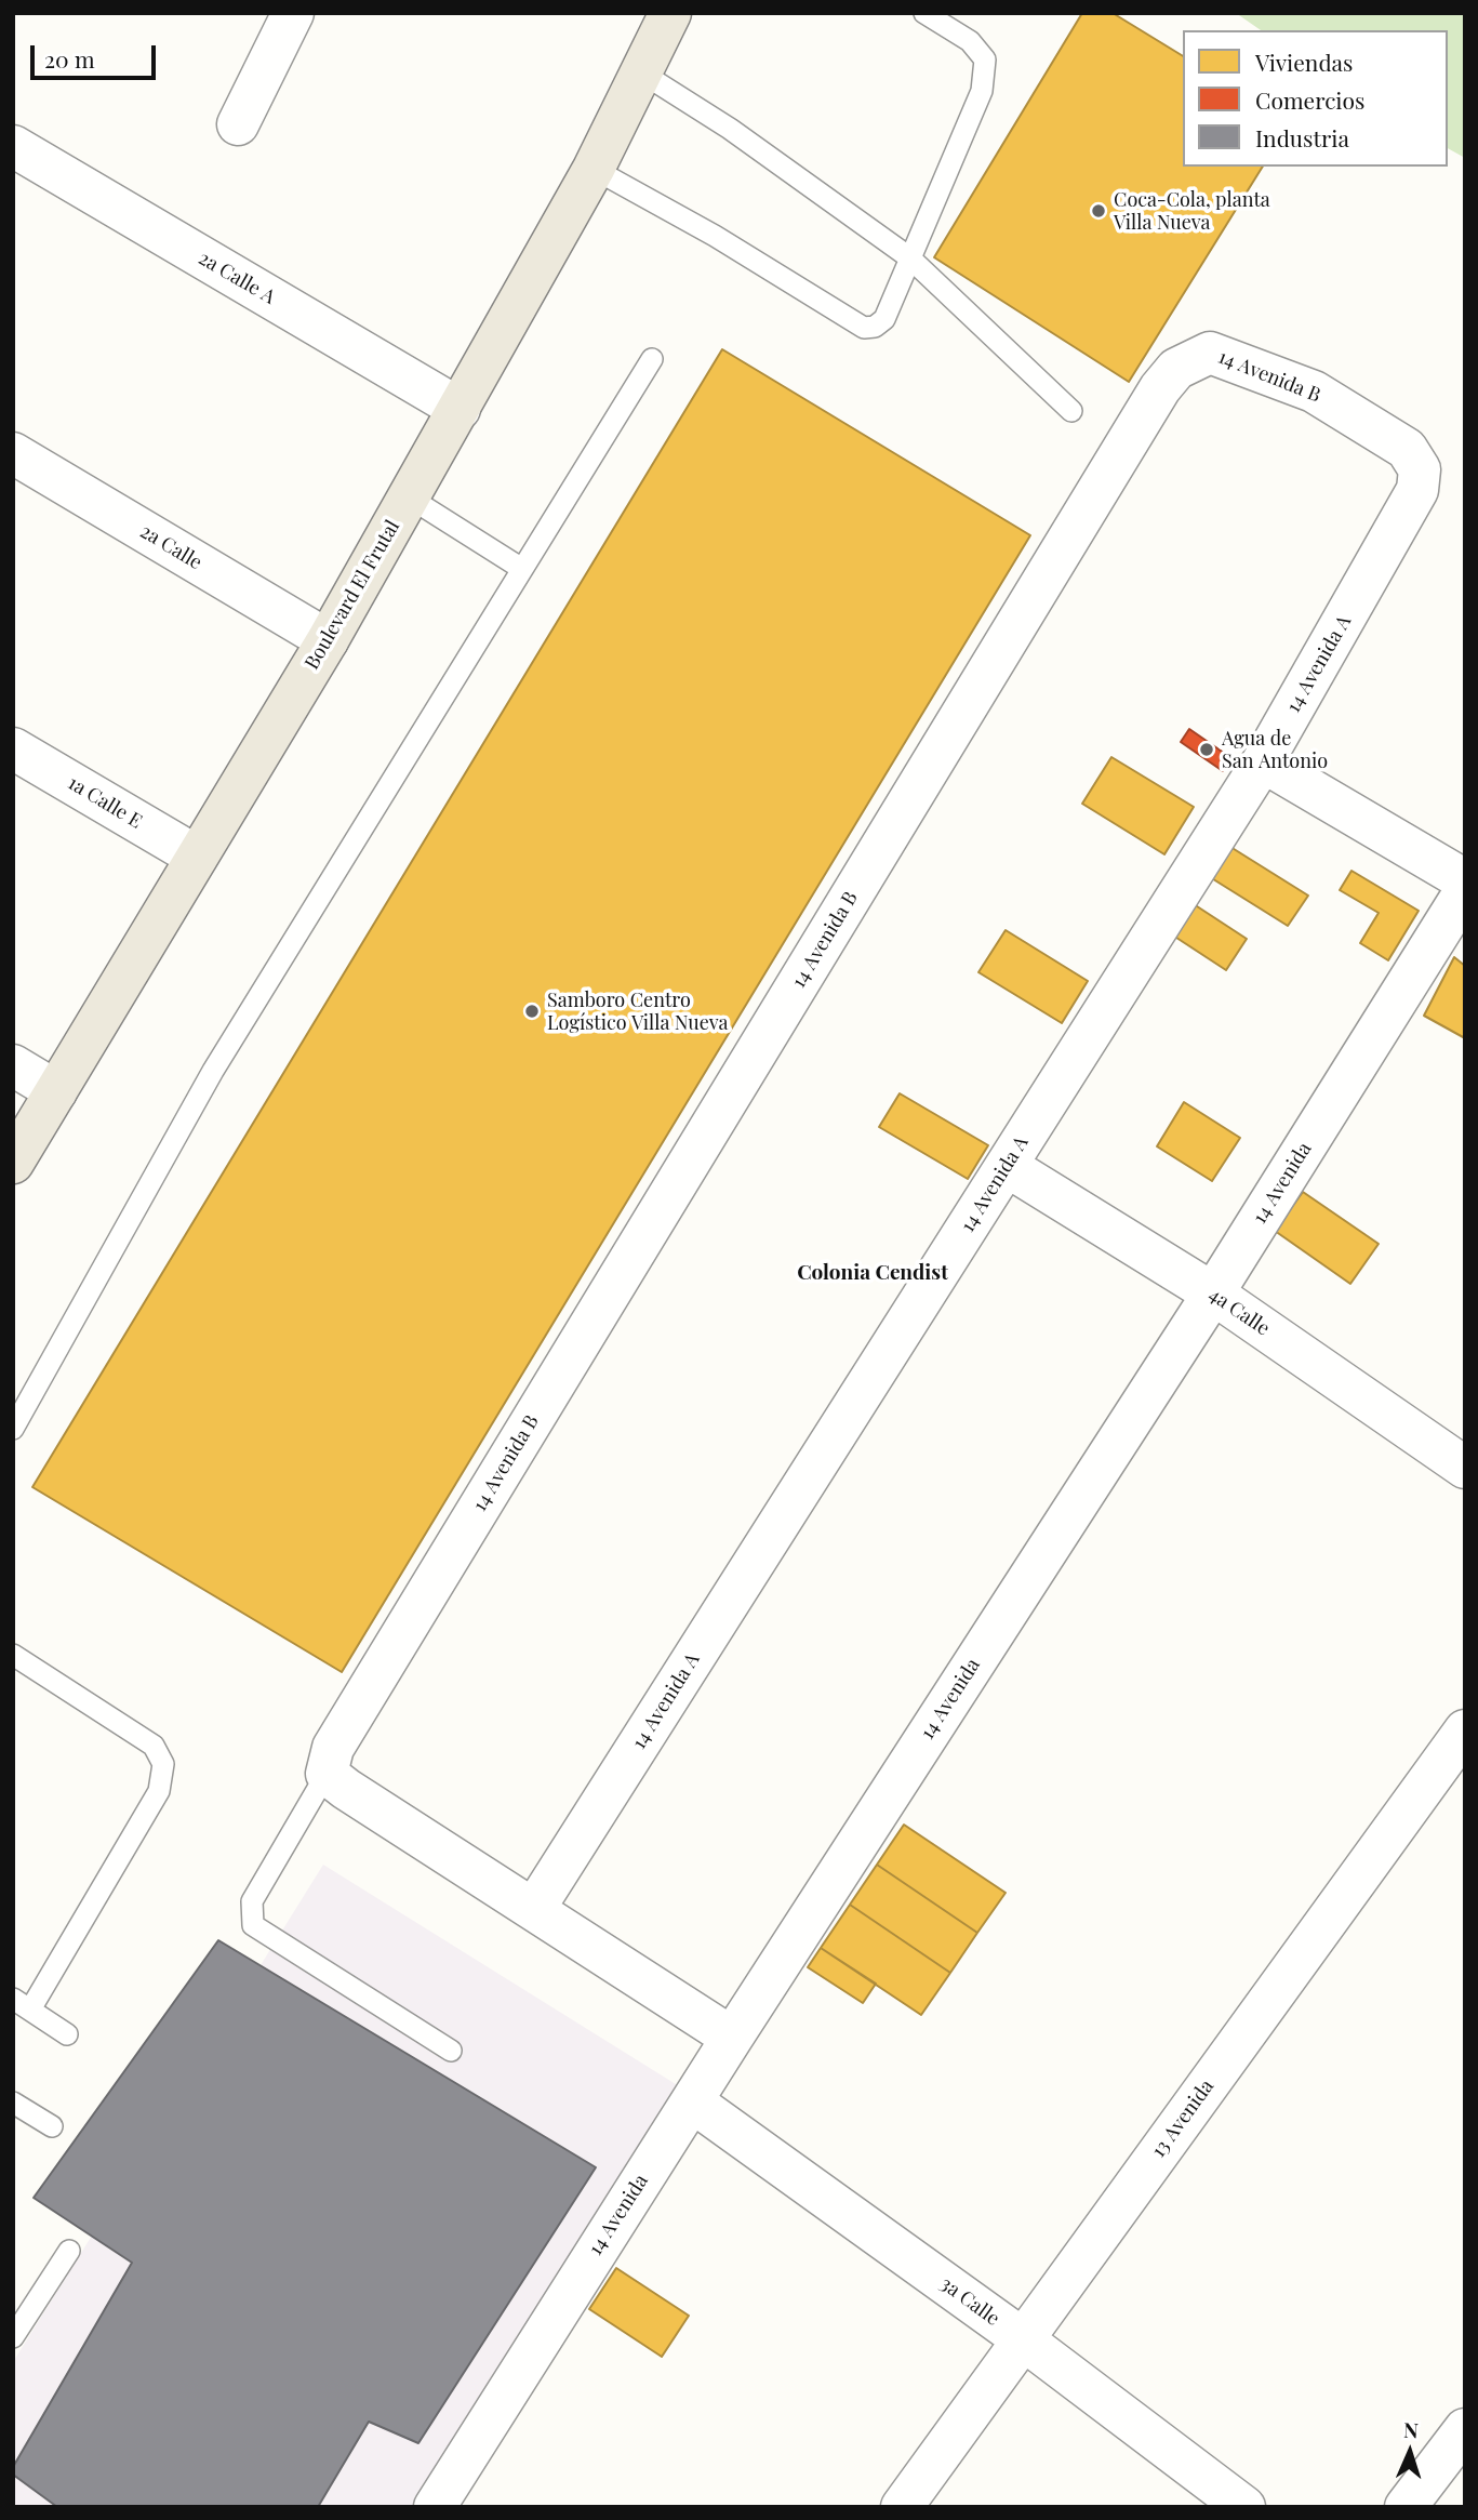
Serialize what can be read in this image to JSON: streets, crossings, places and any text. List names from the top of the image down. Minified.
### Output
{"streets":{"main road":["Boulevard El Frutal"],"street":["2a Calle A","14 Avenida B","2a Calle","14 Avenida A","1a Calle E","14 Avenida","4a Calle","13 Avenida","3a Calle"]},"crossings":[["2a Calle A","Boulevard El Frutal"],["14 Avenida B","14 Avenida A"],["2a Calle","Boulevard El Frutal"],["Boulevard El Frutal","1a Calle E"],["14 Avenida A","4a Calle"],["14 Avenida","4a Calle"],["14 Avenida","3a Calle"],["13 Avenida","3a Calle"]],"districts":["Colonia Cendist"],"places":["Coca-Cola, planta Villa Nueva","Agua de San Antonio","Samboro Centro Logístico Villa Nueva"],"legend":["Viviendas","Comercios","Industria"],"scale_bar":"20 m","north":"top"}
